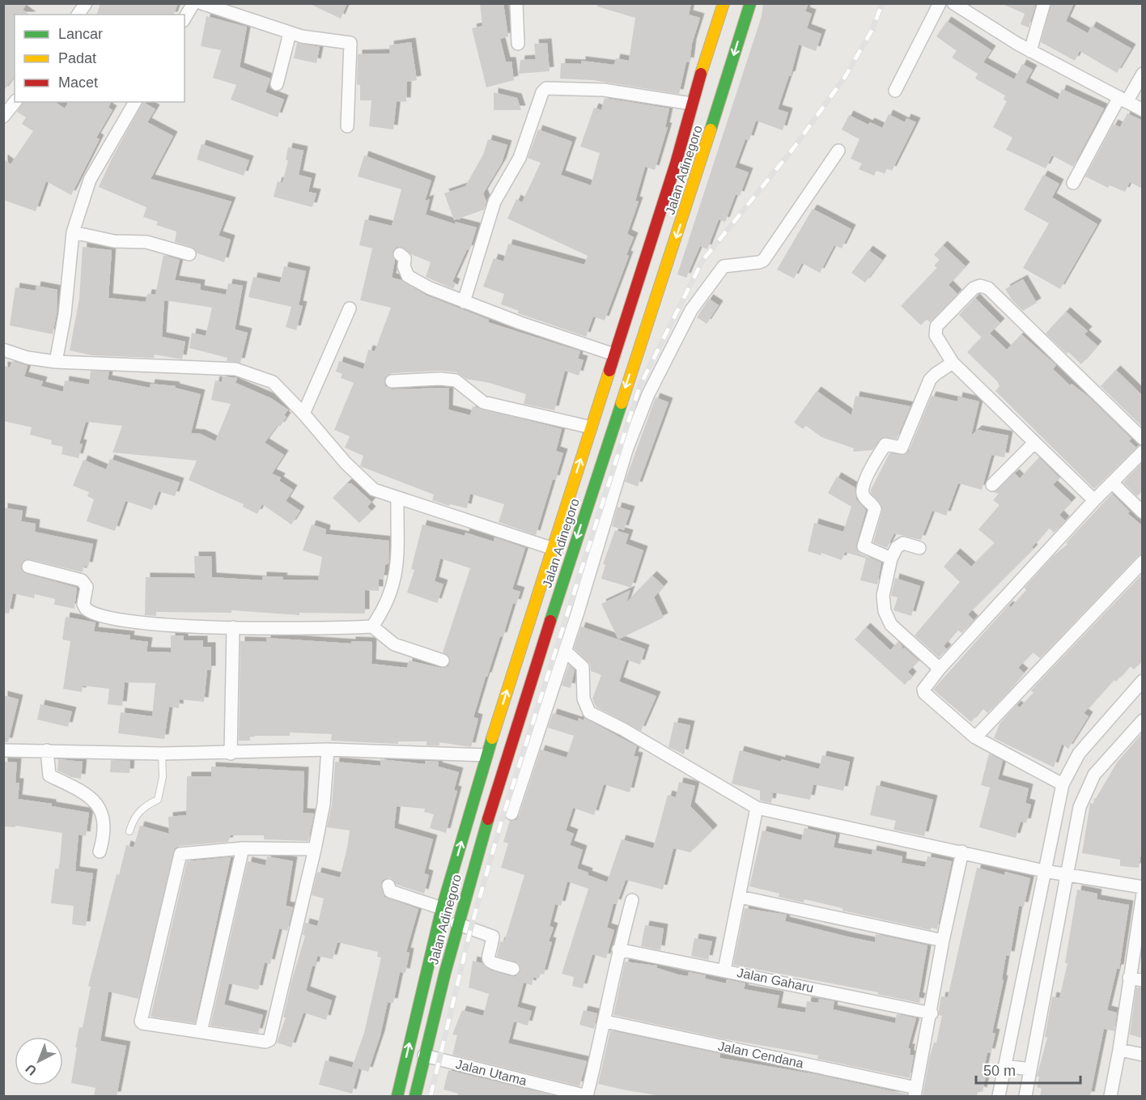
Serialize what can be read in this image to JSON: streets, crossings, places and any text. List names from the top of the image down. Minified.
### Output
{"streets":{"highway":["Jalan Adinegoro"],"street":["Jalan Gaharu","Jalan Cendana","Jalan Utama"]},"crossings":[["Jalan Adinegoro","Jalan Utama"],["Jalan Gaharu","Jalan Utama"],["Jalan Cendana","Jalan Utama"]],"legend":["Lancar","Padat","Macet"],"scale_bar":"50 m","north":"bottom left"}
